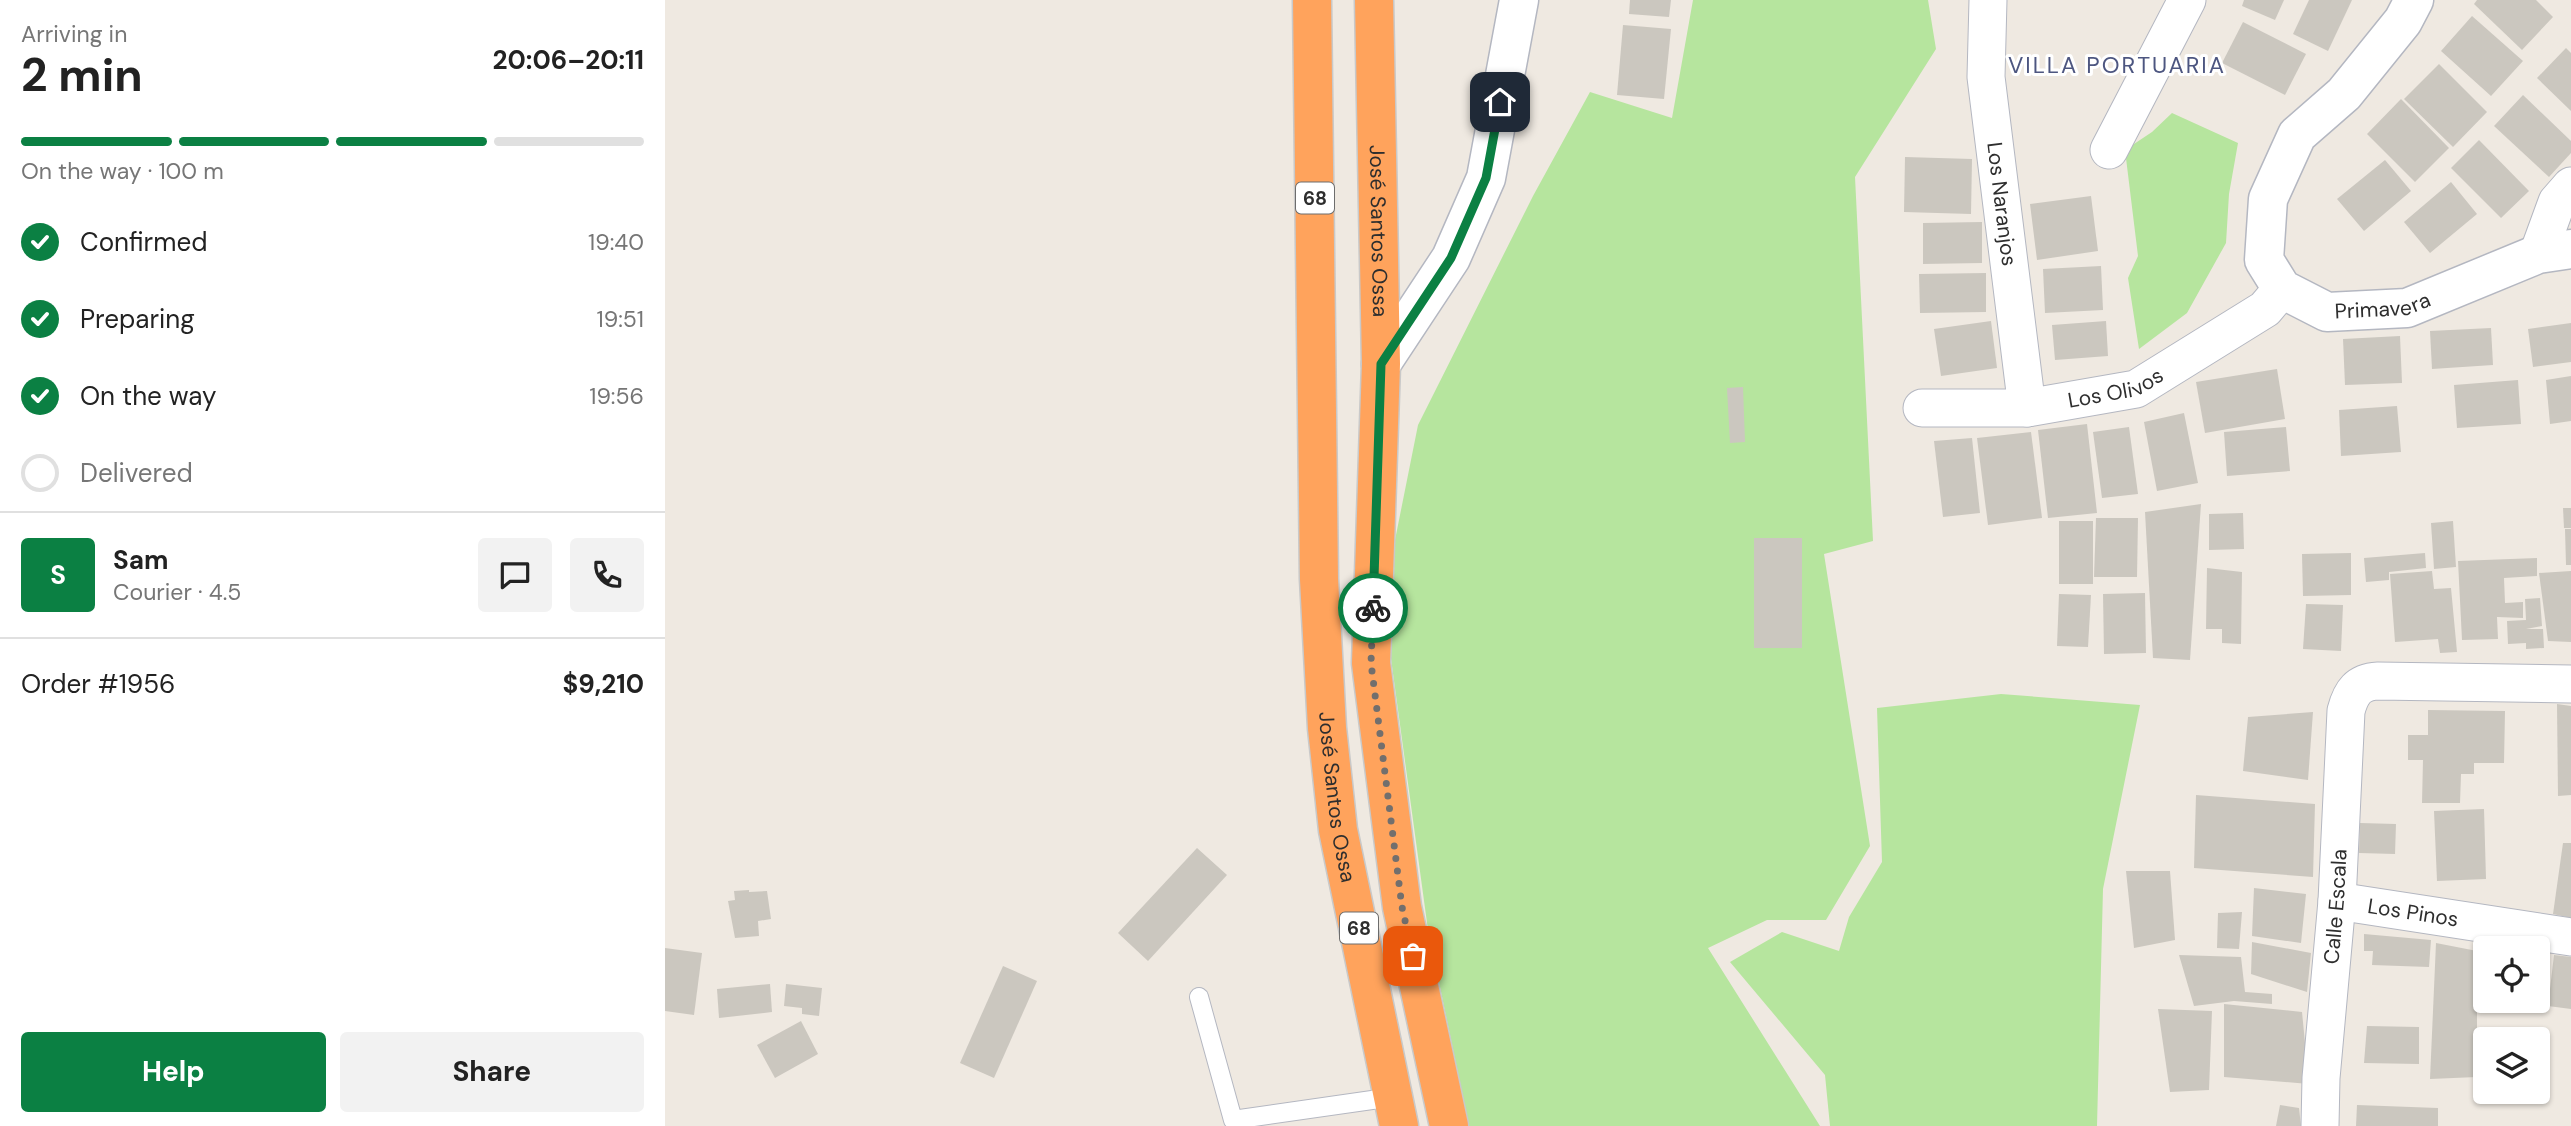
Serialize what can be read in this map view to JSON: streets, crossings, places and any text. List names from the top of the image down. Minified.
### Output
{"streets":{"highway":["68","José Santos Ossa"],"street":["Los Naranjos","Primavera","Los Olivos","Calle Escala","Los Pinos"]},"crossings":[["Los Naranjos","Los Olivos"],["Primavera","Los Olivos"],["Calle Escala","Los Pinos"]],"districts":["VILLA PORTUARIA"],"page":{"heading":["2 min","Arriving in","20:06–20:11"],"panel":["Sam","Courier · 4.5","Order #1956","$9,210"],"bar":"On the way · 100 m","list":[["Confirmed","19:40"],["Preparing","19:51"],["On the way","19:56"],"Delivered"],"round":"S","buttons":["Help","Share"]}}
